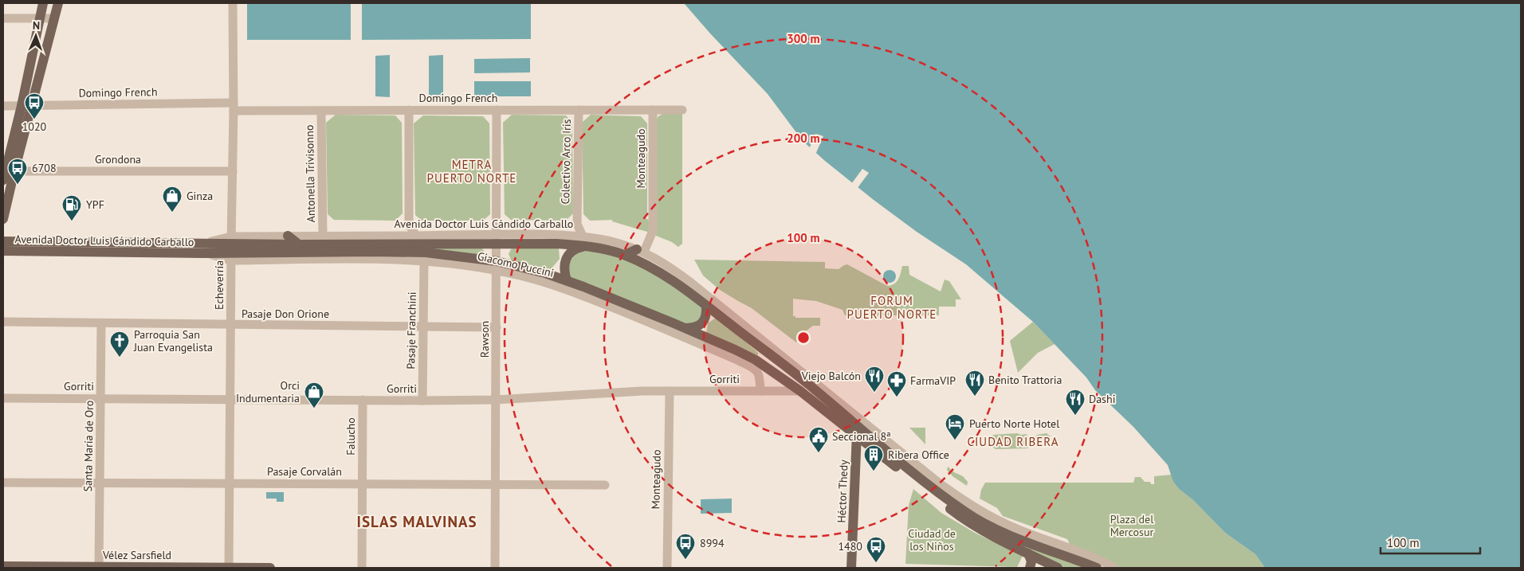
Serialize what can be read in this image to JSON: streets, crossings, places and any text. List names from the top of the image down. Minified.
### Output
{"streets":{"main road":["Avenida Doctor Luis Cándido Carballo","Héctor Thedy","Vélez Sarsfield"],"street":["Domingo French","Monteagudo","Grondona","Colectivo Arco Iris","Antonella Trivisonno","Giacomo Puccini","Echeverría","Pasaje Don Orione","Pasaje Franchini","Rawson","Gorriti","Falucho","Santa María de Oro","Pasaje Corvalán"]},"crossings":[["Domingo French","Monteagudo"],["Domingo French","Colectivo Arco Iris"],["Domingo French","Antonella Trivisonno"],["Domingo French","Echeverría"],["Domingo French","Rawson"],["Monteagudo","Avenida Doctor Luis Cándido Carballo"],["Monteagudo","Gorriti"],["Grondona","Echeverría"],["Colectivo Arco Iris","Avenida Doctor Luis Cándido Carballo"],["Antonella Trivisonno","Avenida Doctor Luis Cándido Carballo"],["Avenida Doctor Luis Cándido Carballo","Giacomo Puccini"],["Avenida Doctor Luis Cándido Carballo","Echeverría"],["Avenida Doctor Luis Cándido Carballo","Rawson"],["Avenida Doctor Luis Cándido Carballo","Gorriti"],["Avenida Doctor Luis Cándido Carballo","Héctor Thedy"],["Giacomo Puccini","Echeverría"],["Giacomo Puccini","Pasaje Franchini"],["Giacomo Puccini","Rawson"],["Giacomo Puccini","Gorriti"],["Echeverría","Pasaje Don Orione"],["Echeverría","Gorriti"],["Echeverría","Pasaje Corvalán"],["Echeverría","Vélez Sarsfield"],["Pasaje Don Orione","Pasaje Franchini"],["Pasaje Don Orione","Rawson"],["Pasaje Don Orione","Santa María de Oro"],["Pasaje Franchini","Gorriti"],["Rawson","Gorriti"],["Rawson","Pasaje Corvalán"],["Gorriti","Falucho"],["Gorriti","Santa María de Oro"],["Falucho","Pasaje Corvalán"],["Santa María de Oro","Pasaje Corvalán"],["Santa María de Oro","Vélez Sarsfield"]],"districts":["METRA PUERTO NORTE","FORUM PUERTO NORTE","CIUDAD RIBERA","ISLAS MALVINAS"],"parks":["Plaza del Mercosur","Ciudad de los Niños"],"places":{"bus stop":["1020","6708","8994","1480"],"shop":["Ginza","Orci Indumentaria"],"fuel station":["YPF"],"church":["Parroquia San Juan Evangelista"],"restaurant":["Viejo Balcón","Benito Trattoria","Dashi"],"pharmacy":["FarmaVIP"],"hotel":["Puerto Norte Hotel"],"public building":["Seccional 8ª"],"building":["Ribera Office"]},"scale_bar":"100 m","north":"top","rings":["300 m","200 m","100 m"]}
